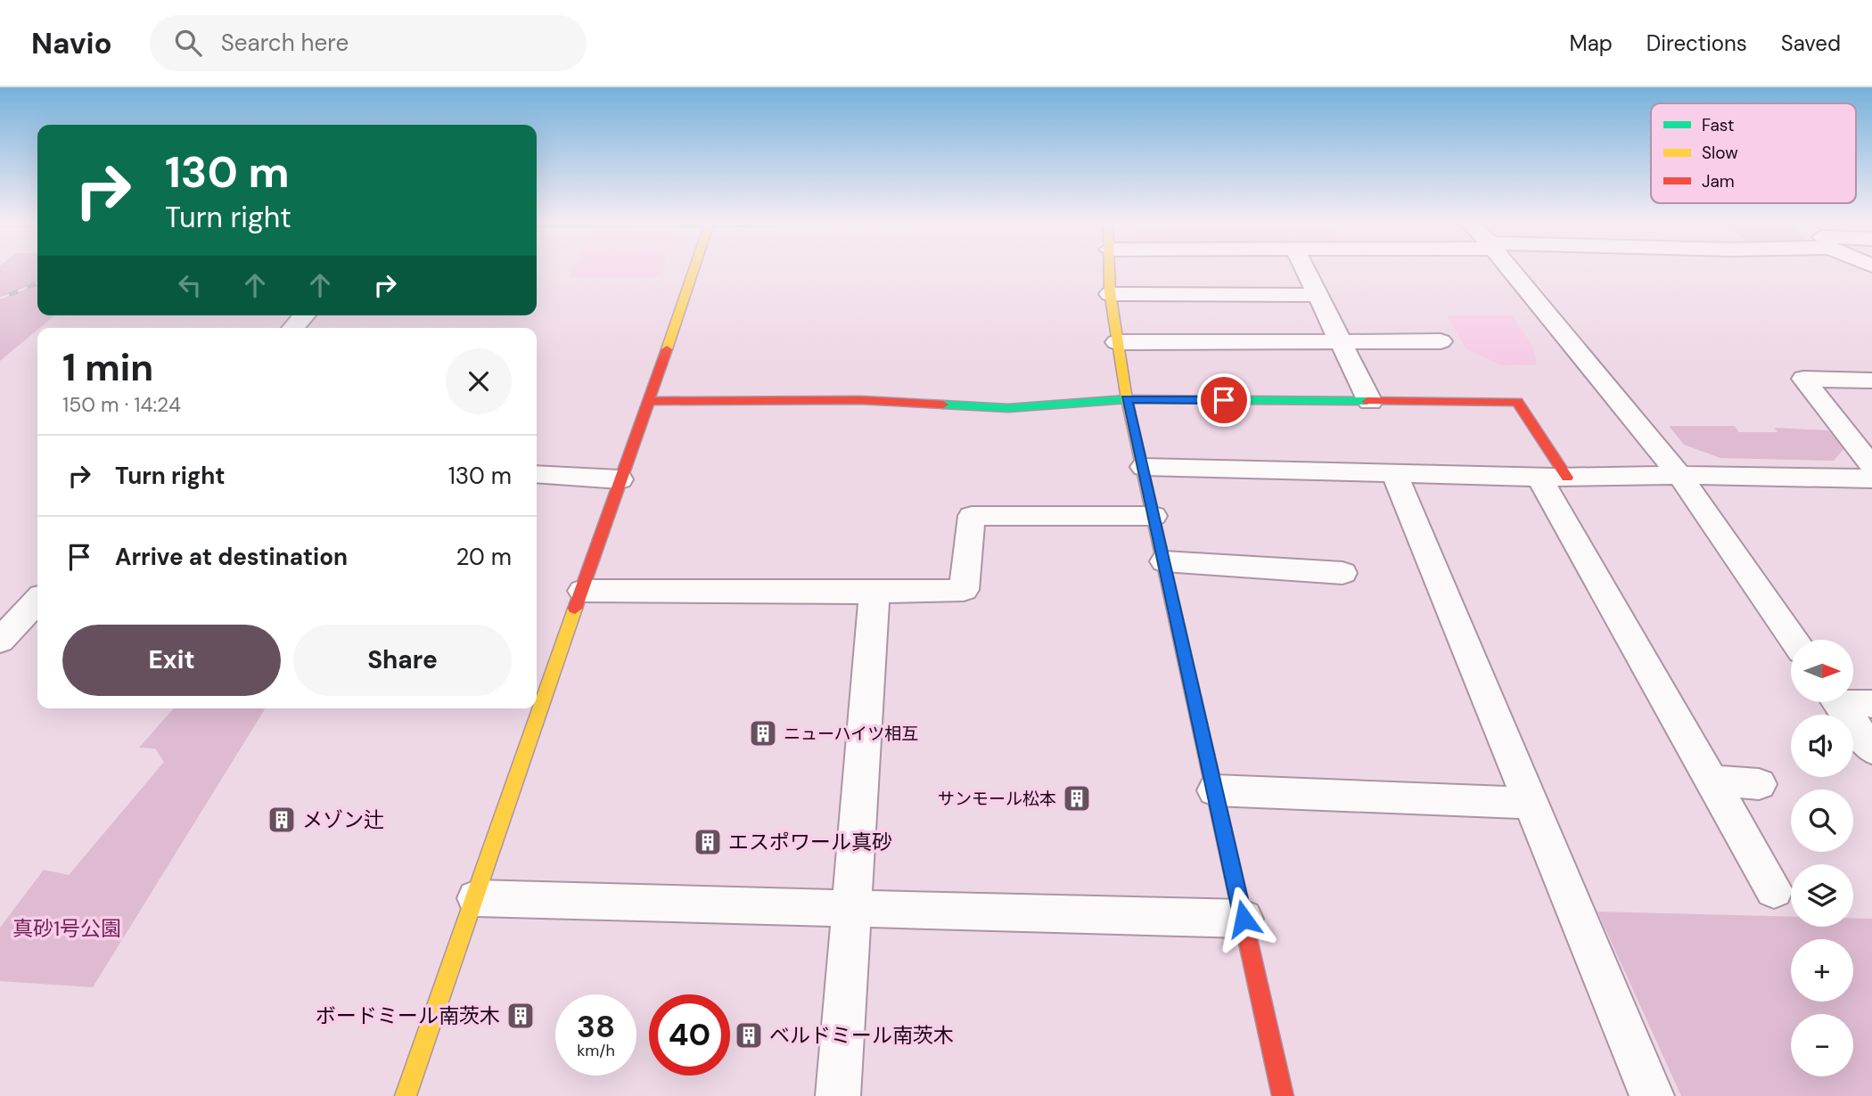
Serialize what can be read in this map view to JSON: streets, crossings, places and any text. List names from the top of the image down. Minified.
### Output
{"parks":["真砂1号公園"],"places":{"building":["ニューハイツ相互","サンモール松本","メゾン辻","エスポワール真砂","ボードミール南茨木","ベルドミール南茨木"]},"legend":["Fast","Slow","Jam"],"north":"right","page":{"header":"Navio","search":"Search here","nav":["Map","Directions","Saved"],"turn":["130 m","Turn right"],"heading":["1 min","150 m · 14:24"],"list":[{"name":"Turn right","value":"130 m"},{"name":"Arrive at destination","value":"20 m"}],"buttons":["Exit","Share"],"map_buttons":["+","−"],"speed":"38 km/h","limit":"40"}}
